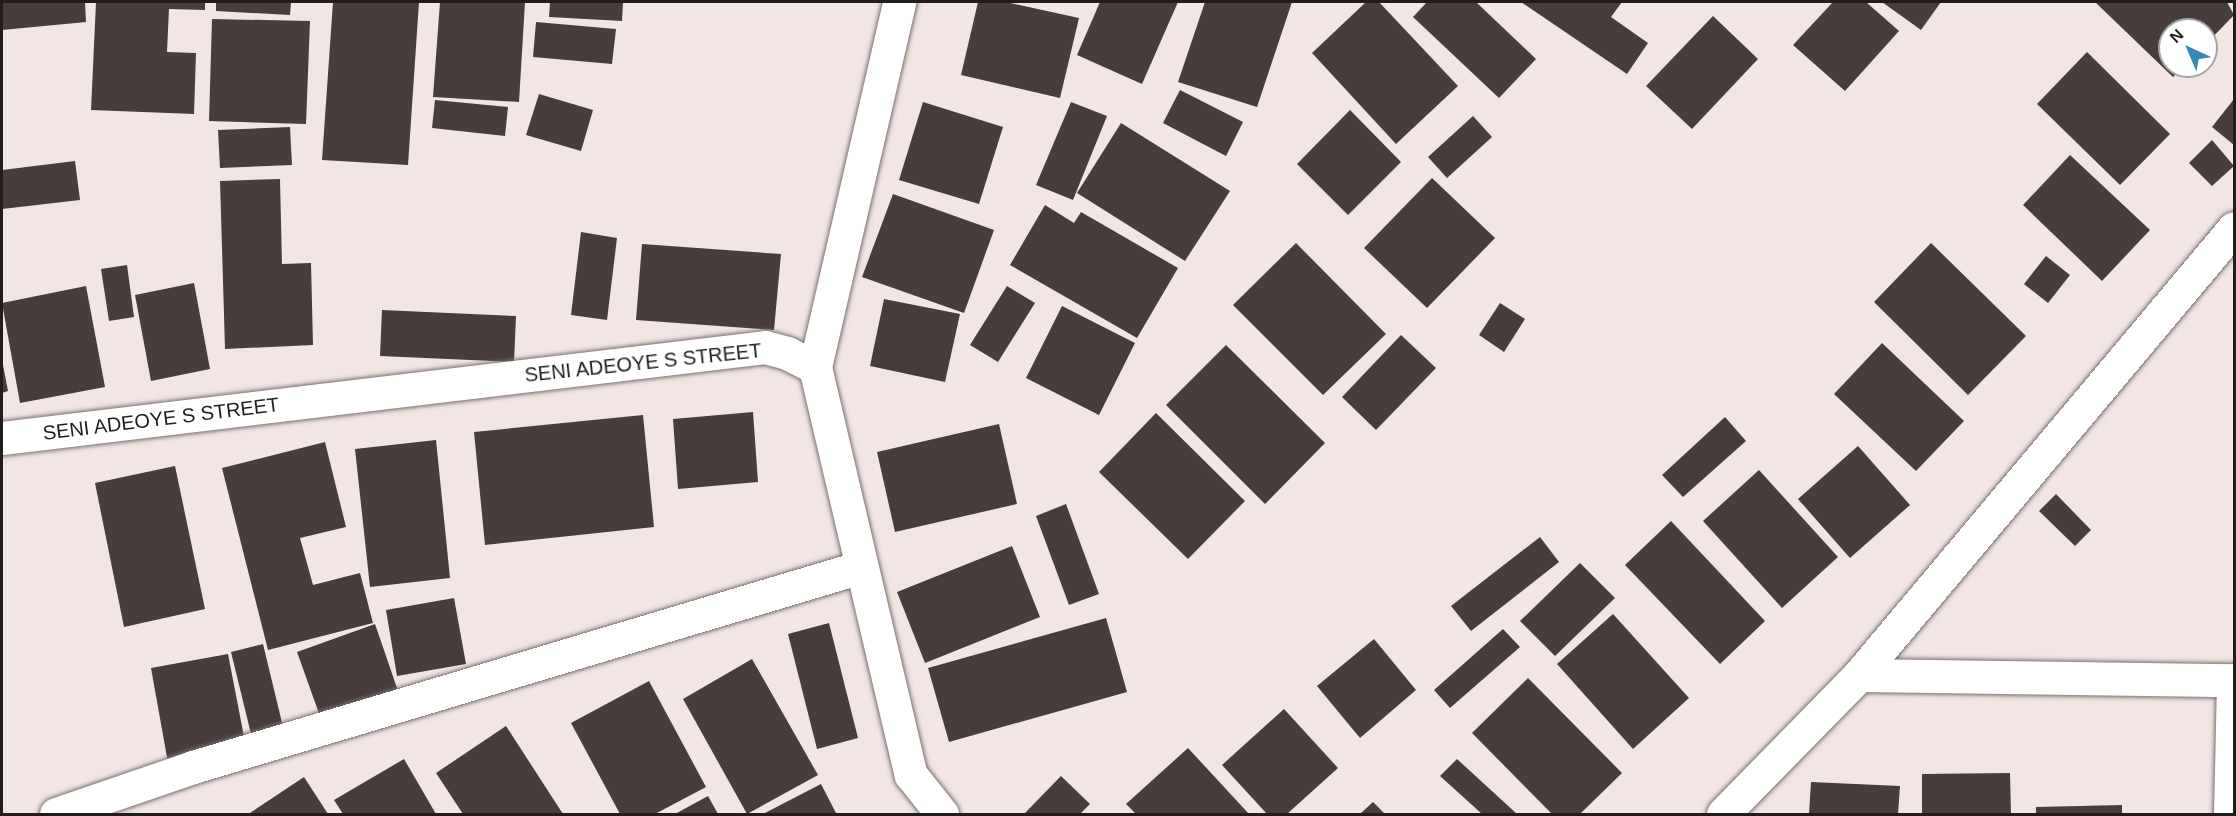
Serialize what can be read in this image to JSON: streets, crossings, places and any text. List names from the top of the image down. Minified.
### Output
{"streets":{"street":["SENI ADEOYE S STREET"]},"north":"top left"}
